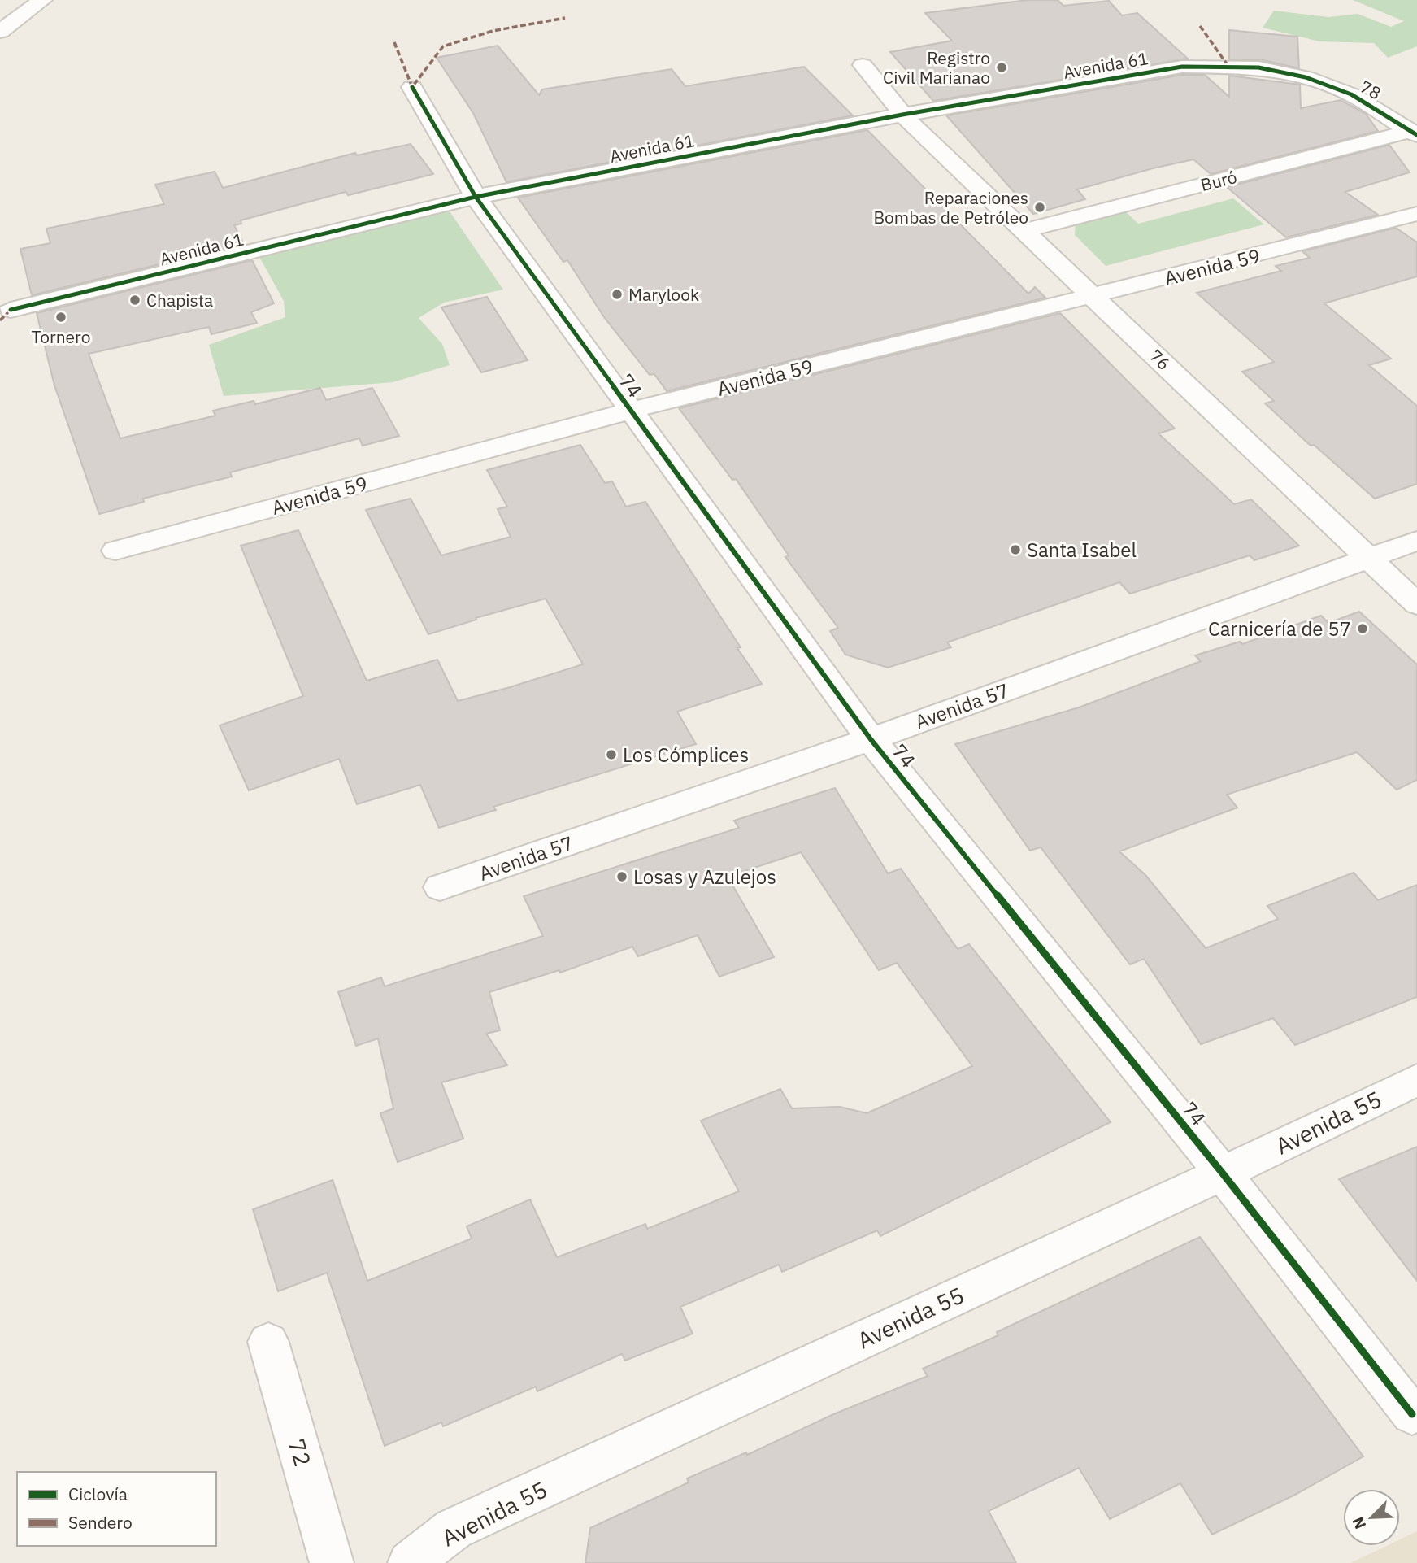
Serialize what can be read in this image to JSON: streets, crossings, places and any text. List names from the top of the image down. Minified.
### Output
{"streets":{"street":["Avenida 61","78","Buró","Avenida 59","76","74","Avenida 57","Avenida 55","72"]},"crossings":[["Avenida 61","78"],["Avenida 61","76"],["Avenida 61","74"],["78","Buró"],["Buró","76"],["Avenida 59","76"],["Avenida 59","74"],["76","Avenida 57"],["74","Avenida 57"],["74","Avenida 55"]],"places":["Registro Civil Marianao","Reparaciones Bombas de Petróleo","Marylook","Chapista","Tornero","Santa Isabel","Carnicería de 57","Los Cómplices","Losas y Azulejos"],"legend":["Ciclovía","Sendero"],"north":"bottom left"}
